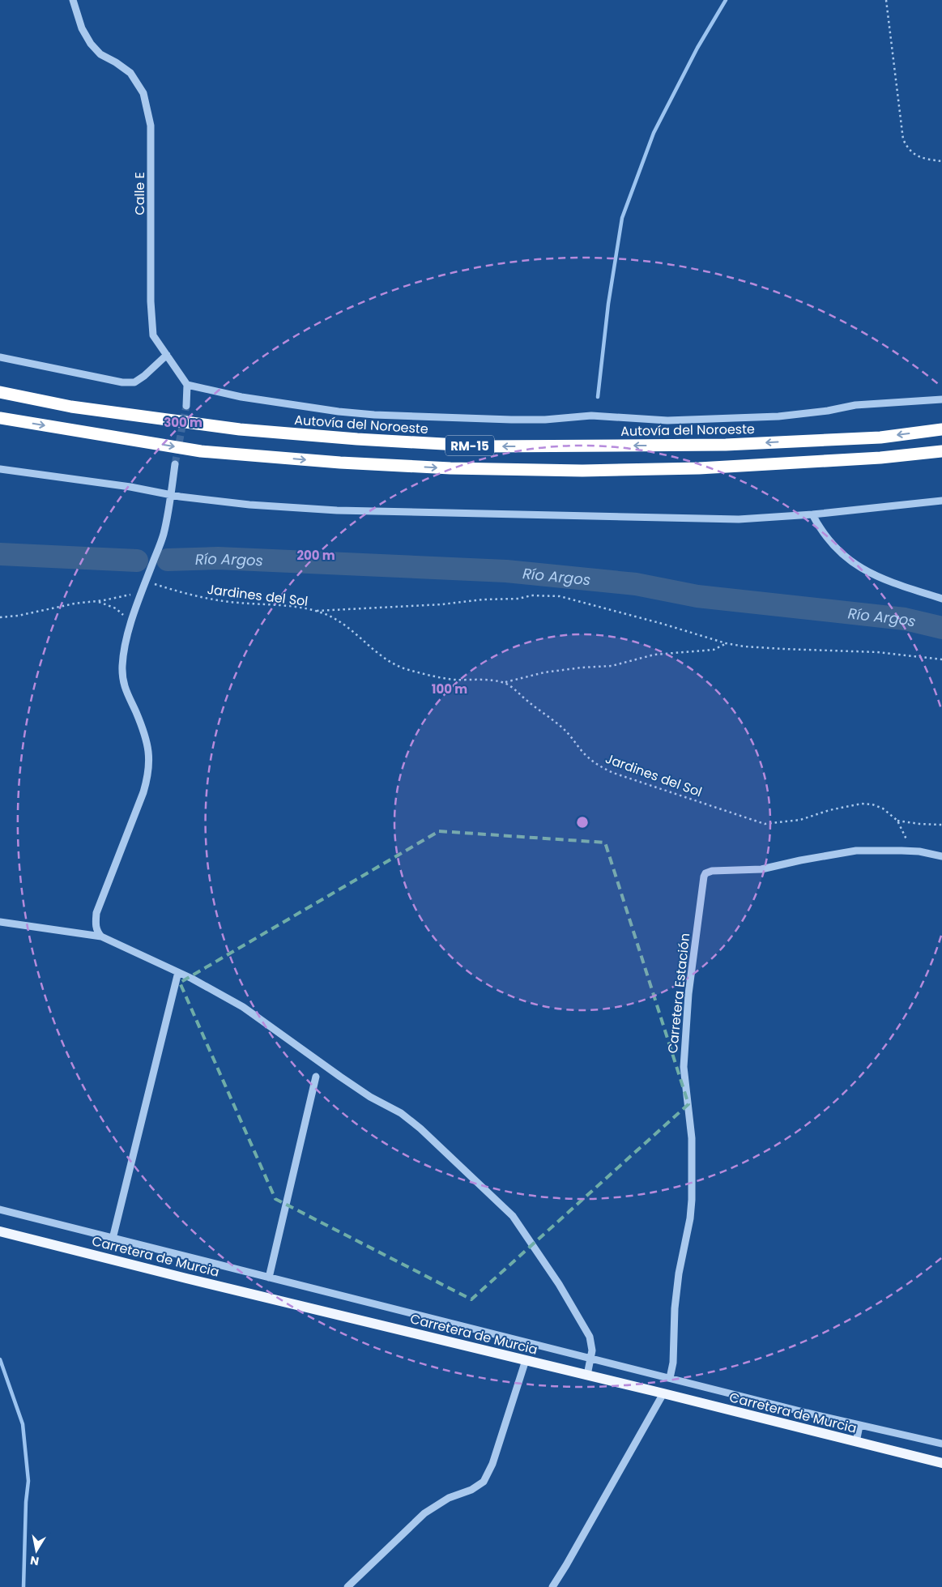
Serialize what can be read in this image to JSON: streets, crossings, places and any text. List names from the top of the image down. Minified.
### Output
{"streets":{"highway":["Autovía del Noroeste","RM-15"],"main road":["Carretera de Murcia"],"street":["Calle E","Carretera Estación"],"path":["Jardines del Sol"]},"crossings":[["Jardines del Sol","Carretera Estación"]],"water":["Río Argos"],"north":"bottom","rings":["300 m","200 m","100 m"]}
